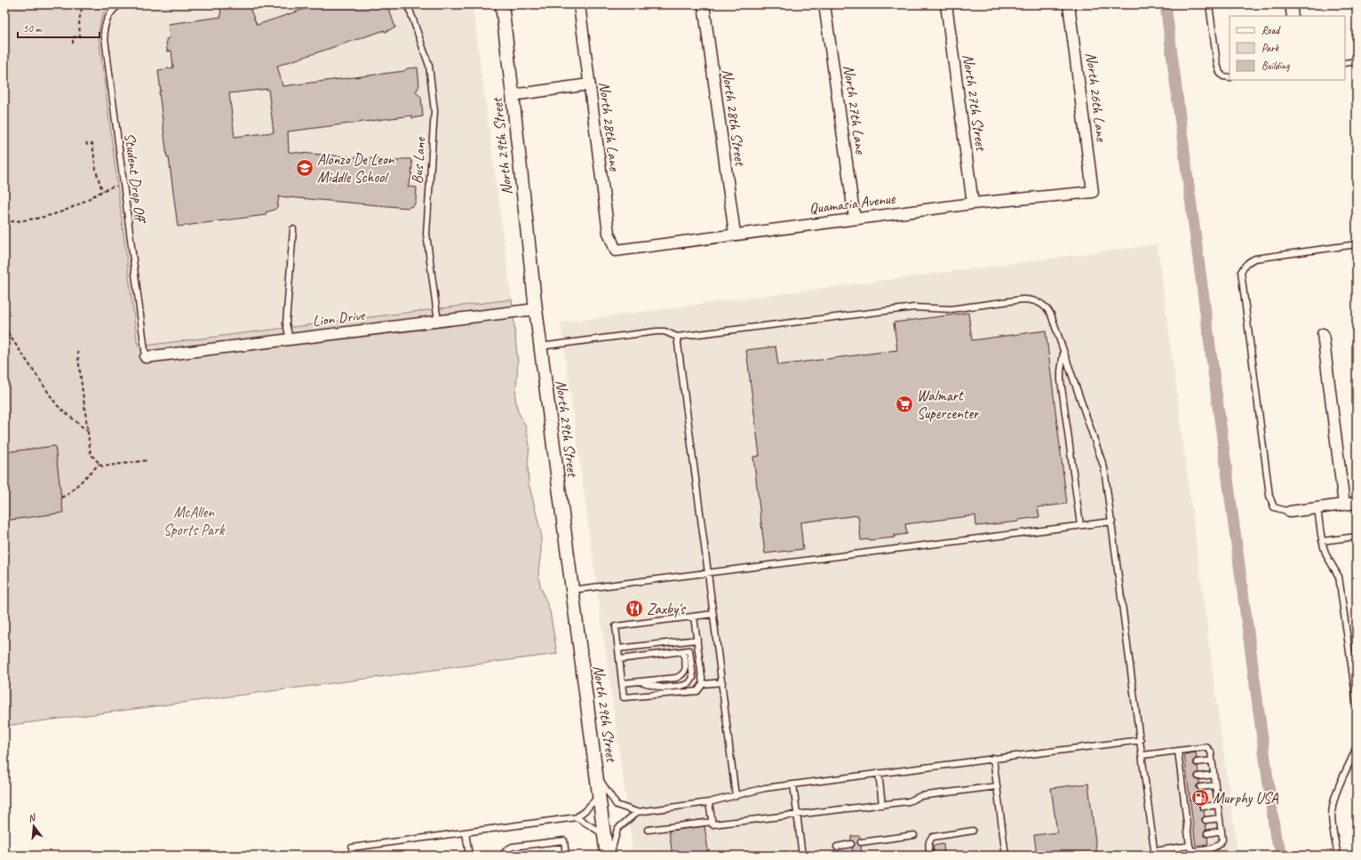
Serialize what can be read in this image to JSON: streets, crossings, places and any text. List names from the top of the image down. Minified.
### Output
{"streets":{"street":["North 26th Lane","North 27th Street","North 27th Lane","North 28th Street","North 28th Lane","North 29th Street","Quamasia Avenue","Lion Drive"],"lane":["Bus Lane","Student Drop Off"]},"crossings":[["North 26th Lane","Quamasia Avenue"],["North 27th Street","Quamasia Avenue"],["North 27th Lane","Quamasia Avenue"],["North 28th Street","Quamasia Avenue"],["North 28th Lane","Quamasia Avenue"],["North 29th Street","Lion Drive"],["Bus Lane","Lion Drive"],["Student Drop Off","Lion Drive"]],"parks":["McAllen Sports Park"],"places":{"school or university":["Alonzo De Leon Middle School"],"supermarket":["Walmart Supercenter"],"restaurant":["Zaxby's"],"fuel station":["Murphy USA"]},"legend":["Road","Park","Building"],"scale_bar":"50 m","north":"top"}
